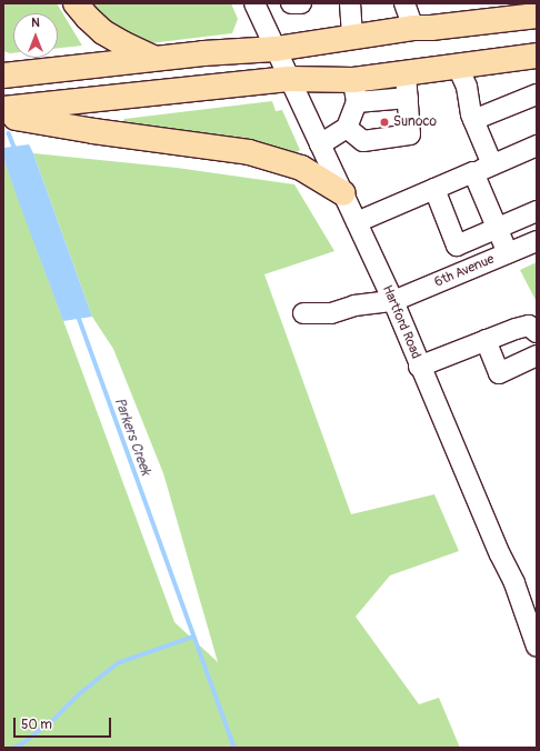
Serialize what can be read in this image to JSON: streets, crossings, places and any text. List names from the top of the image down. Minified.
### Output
{"streets":{"street":["6th Avenue","Hartford Road"]},"crossings":[["6th Avenue","Hartford Road"]],"water":["Parkers Creek"],"places":["Sunoco"],"scale_bar":"50 m","north":"top"}
